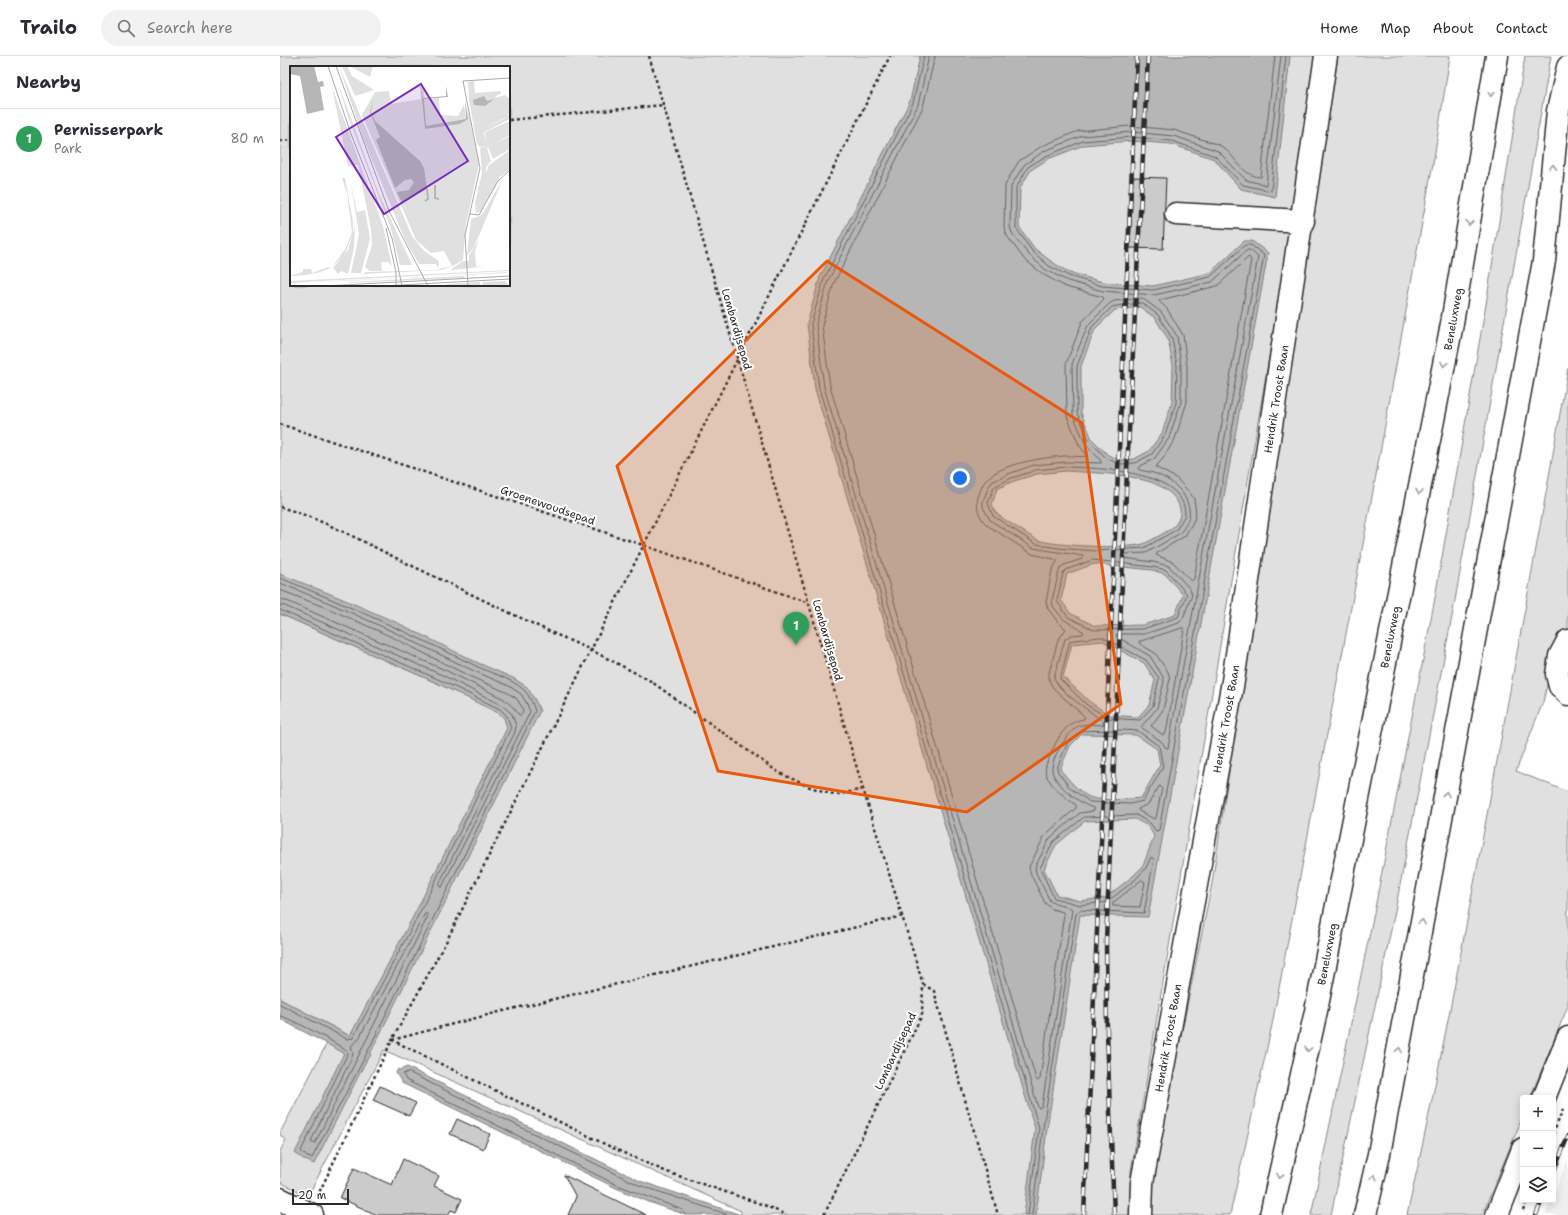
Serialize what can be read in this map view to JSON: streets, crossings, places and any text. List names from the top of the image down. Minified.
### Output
{"streets":{"main road":["Beneluxweg","Hendrik Troost Baan"],"path":["Lombardijsepad","Groenewoudsepad"]},"crossings":[["Lombardijsepad","Groenewoudsepad"]],"scale_bar":"20 m","page":{"header":"Trailo","search":"Search here","nav":["Home","Map","About","Contact"],"heading":"Nearby","list":[{"mark":"1","name":"Pernisserpark","note":"Park","value":"80 m"}],"pins":"1","map_buttons":["+","−"],"scale":"20 m"}}
